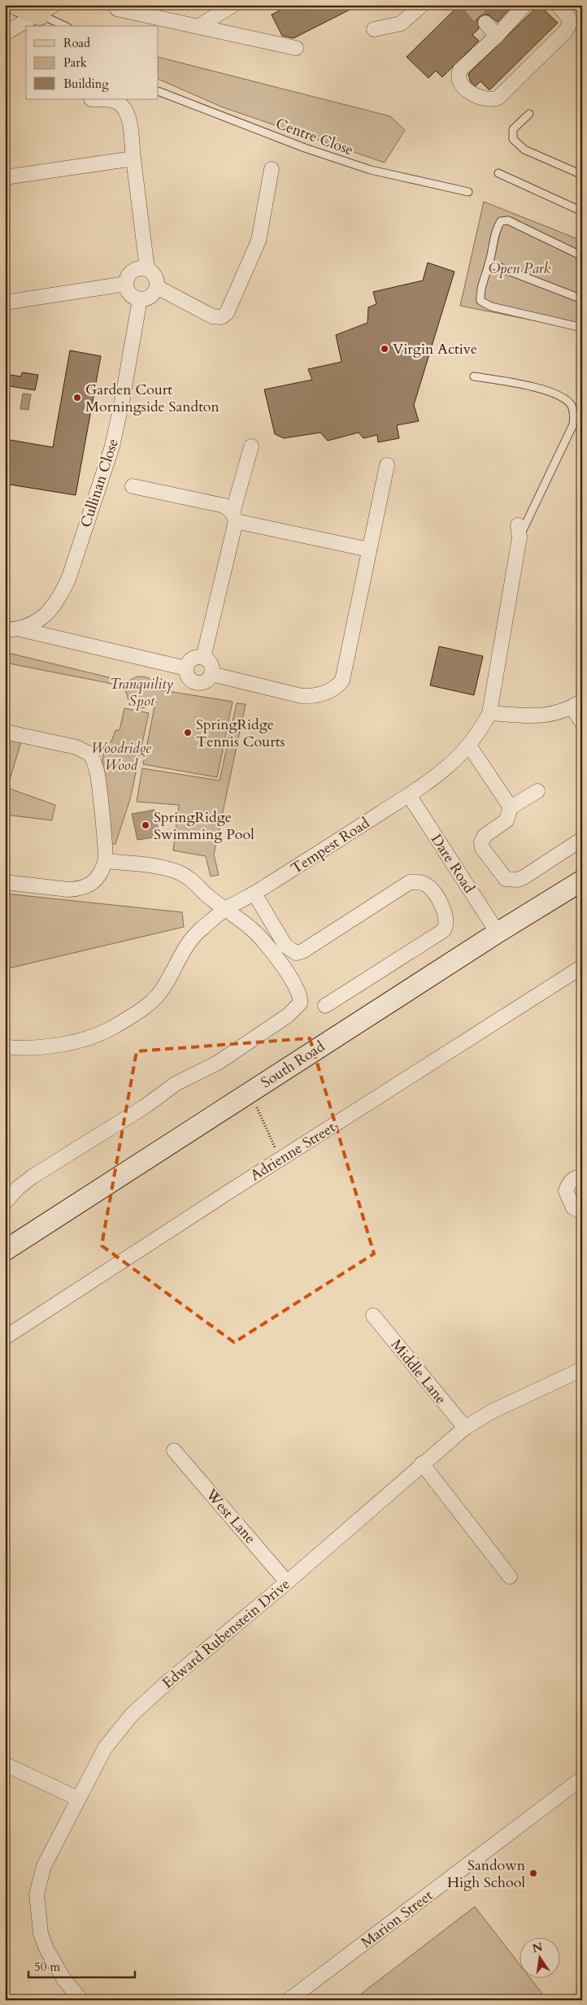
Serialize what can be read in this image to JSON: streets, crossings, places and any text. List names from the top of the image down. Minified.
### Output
{"streets":{"street":["Cullinan Close","Tempest Road","Dare Road","South Road","Adrienne Street","Middle Lane","West Lane","Edward Rubenstein Drive","Marion Street"],"lane":["Centre Close"]},"crossings":[["Tempest Road","Dare Road"],["Dare Road","South Road"],["Middle Lane","Edward Rubenstein Drive"],["West Lane","Edward Rubenstein Drive"]],"parks":["Open Park","Tranquility Spot","Woodridge Wood"],"places":["Virgin Active","Garden Court Morningside Sandton","SpringRidge Tennis Courts","SpringRidge Swimming Pool","Sandown High School"],"legend":["Road","Park","Building"],"scale_bar":"50 m","north":"top"}
